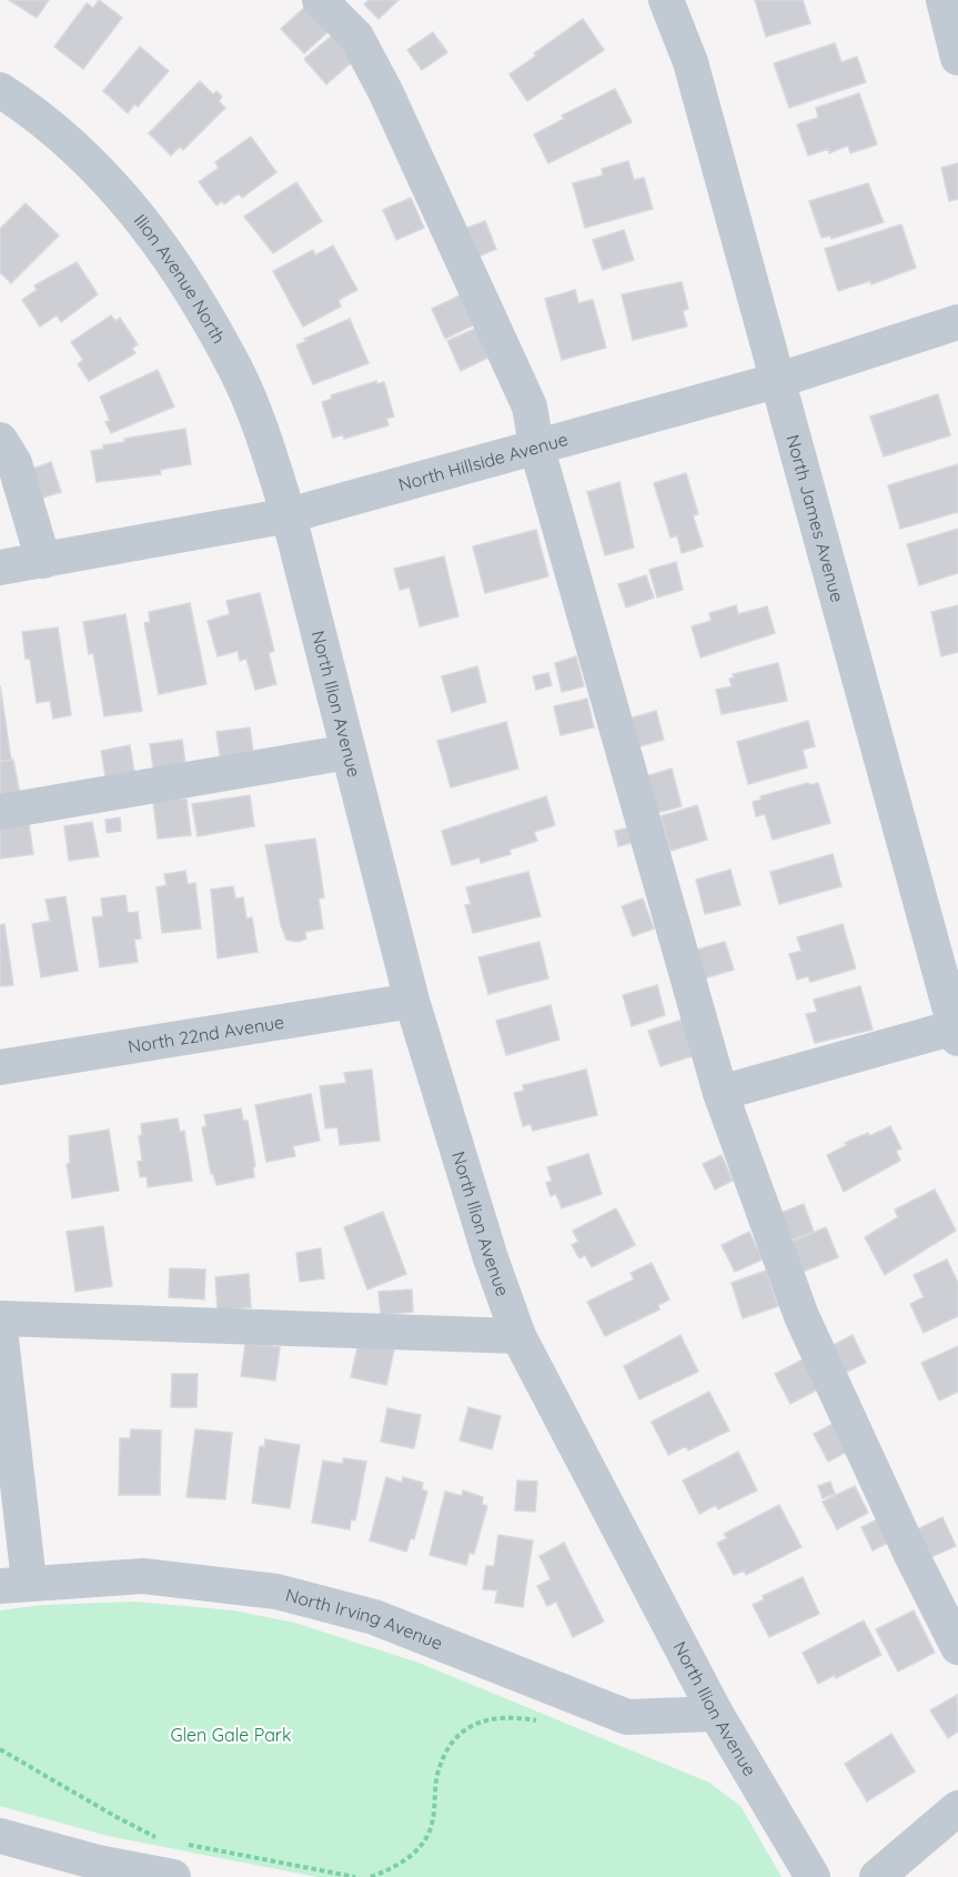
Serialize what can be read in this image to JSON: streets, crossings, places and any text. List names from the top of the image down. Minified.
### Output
{"streets":{"street":["Ilion Avenue North","North Hillside Avenue","North James Avenue","North Ilion Avenue","North 22nd Avenue","North Irving Avenue"]},"crossings":[["Ilion Avenue North","North Hillside Avenue"],["Ilion Avenue North","North Ilion Avenue"],["North Hillside Avenue","North James Avenue"],["North Hillside Avenue","North Ilion Avenue"],["North Ilion Avenue","North 22nd Avenue"],["North Ilion Avenue","North Irving Avenue"]],"parks":["Glen Gale Park"]}
